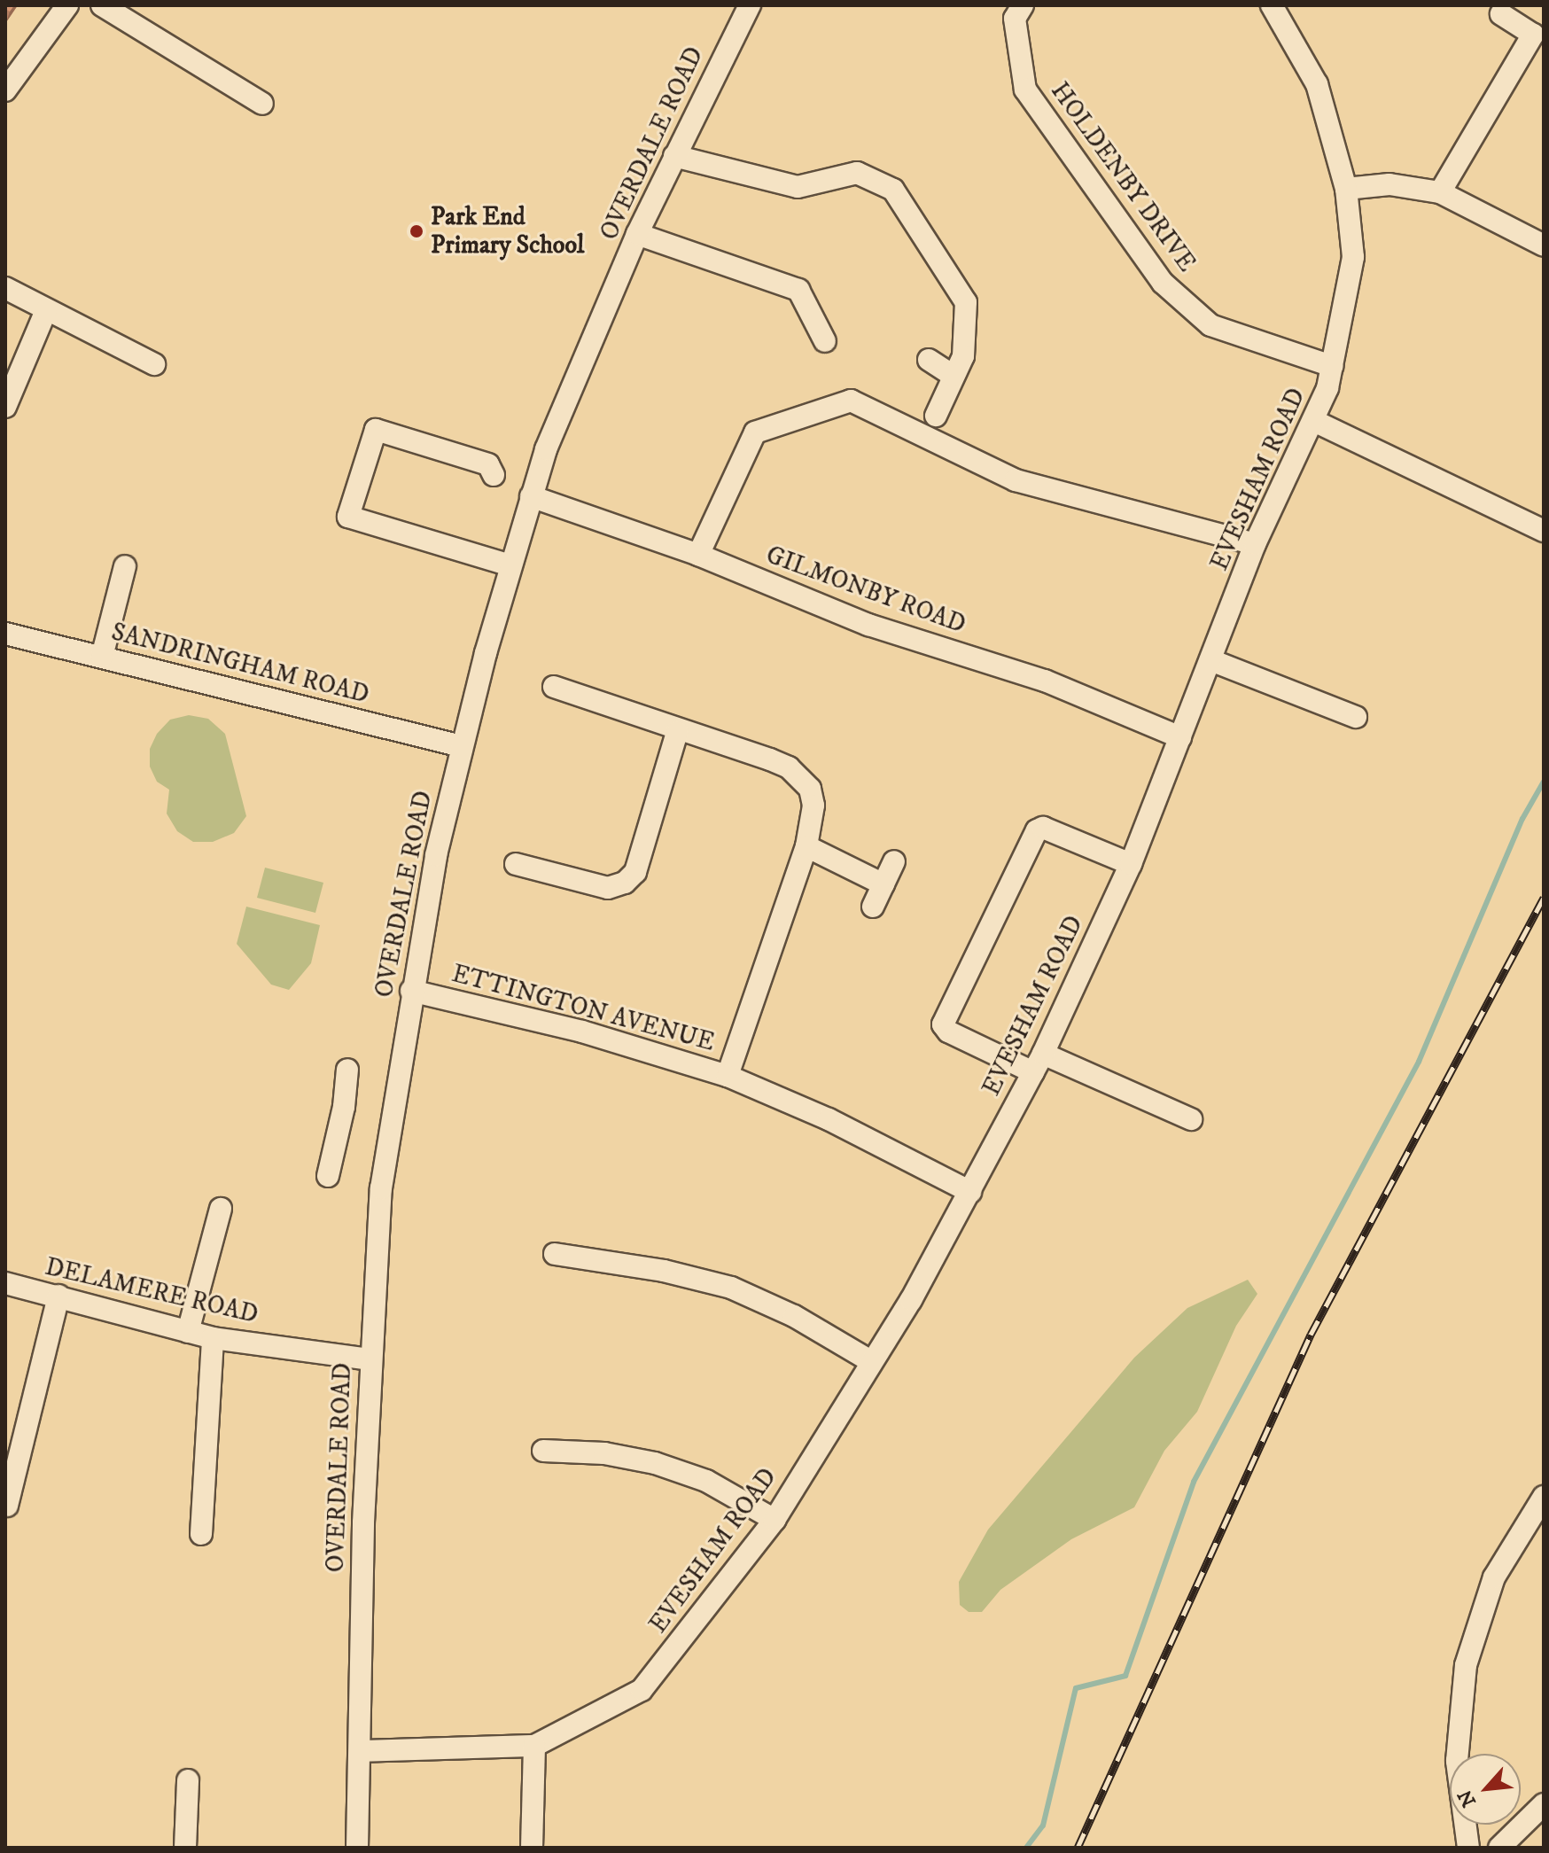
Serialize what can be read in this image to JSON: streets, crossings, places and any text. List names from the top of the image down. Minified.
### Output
{"streets":{"street":["OVERDALE ROAD","HOLDENBY DRIVE","EVESHAM ROAD","GILMONBY ROAD","SANDRINGHAM ROAD","ETTINGTON AVENUE","DELAMERE ROAD"]},"crossings":[["OVERDALE ROAD","EVESHAM ROAD"],["OVERDALE ROAD","GILMONBY ROAD"],["OVERDALE ROAD","SANDRINGHAM ROAD"],["OVERDALE ROAD","ETTINGTON AVENUE"],["OVERDALE ROAD","DELAMERE ROAD"],["HOLDENBY DRIVE","EVESHAM ROAD"],["EVESHAM ROAD","GILMONBY ROAD"],["EVESHAM ROAD","ETTINGTON AVENUE"]],"places":["Park End Primary School"],"north":"bottom left"}
